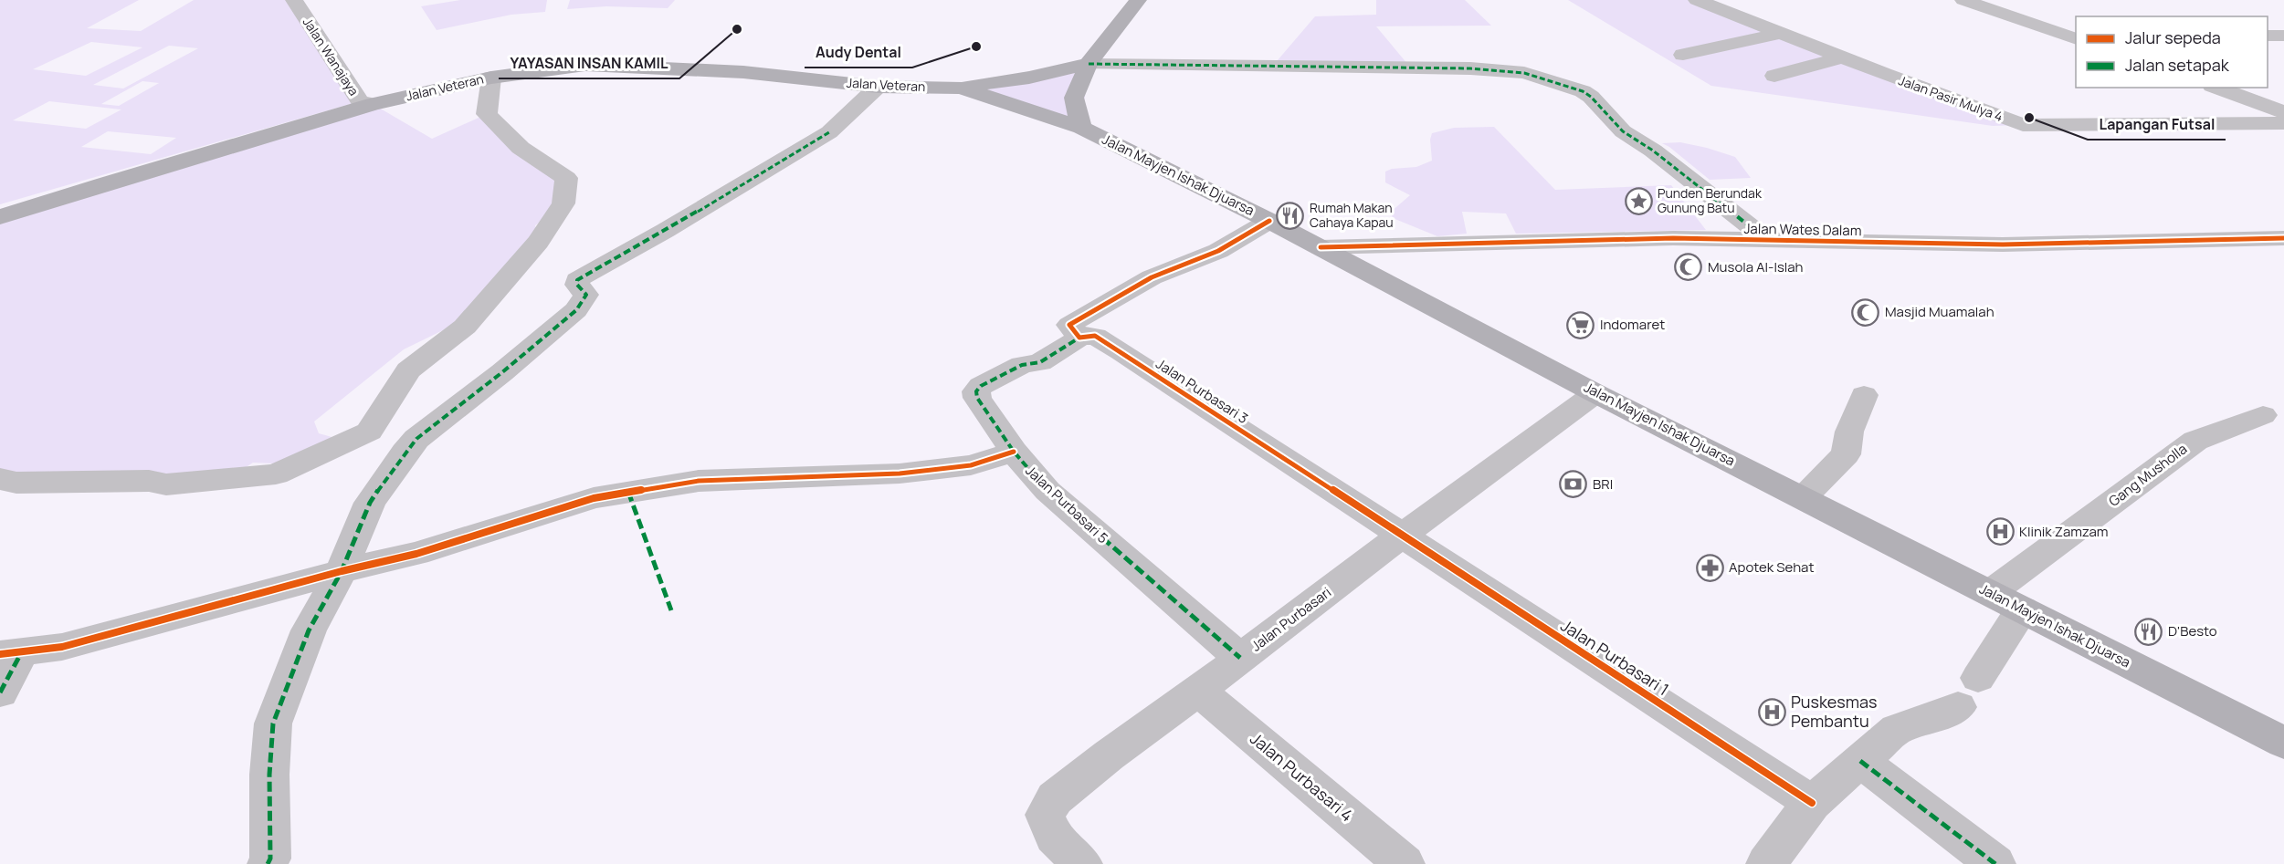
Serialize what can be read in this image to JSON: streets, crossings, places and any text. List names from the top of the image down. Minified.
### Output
{"streets":{"main road":["Jalan Veteran","Jalan Mayjen Ishak Djuarsa"],"street":["Jalan Wanajaya","Jalan Pasir Mulya 4","Jalan Wates Dalam","Jalan Purbasari 3","Gang Musholla","Jalan Purbasari 5","Jalan Purbasari","Jalan Purbasari 1","Jalan Purbasari 4"]},"crossings":[["Jalan Wanajaya","Jalan Veteran"],["Jalan Veteran","Jalan Mayjen Ishak Djuarsa"],["Jalan Mayjen Ishak Djuarsa","Jalan Wates Dalam"],["Jalan Mayjen Ishak Djuarsa","Gang Musholla"],["Jalan Mayjen Ishak Djuarsa","Jalan Purbasari"],["Jalan Purbasari 3","Jalan Purbasari 5"],["Jalan Purbasari 3","Jalan Purbasari"],["Jalan Purbasari 3","Jalan Purbasari 1"],["Jalan Purbasari 5","Jalan Purbasari"],["Jalan Purbasari","Jalan Purbasari 1"],["Jalan Purbasari","Jalan Purbasari 4"]],"places":{"other":["YAYASAN INSAN KAMIL","Audy Dental","Lapangan Futsal"],"place":["Punden Berundak Gunung Batu"],"restaurant":["Rumah Makan Cahaya Kapau","D'Besto"],"mosque":["Musola Al-Islah","Masjid Muamalah"],"supermarket":["Indomaret"],"bank":["BRI"],"hospital":["Klinik Zamzam","Puskesmas Pembantu"],"pharmacy":["Apotek Sehat"]},"legend":["Jalur sepeda","Jalan setapak"]}
